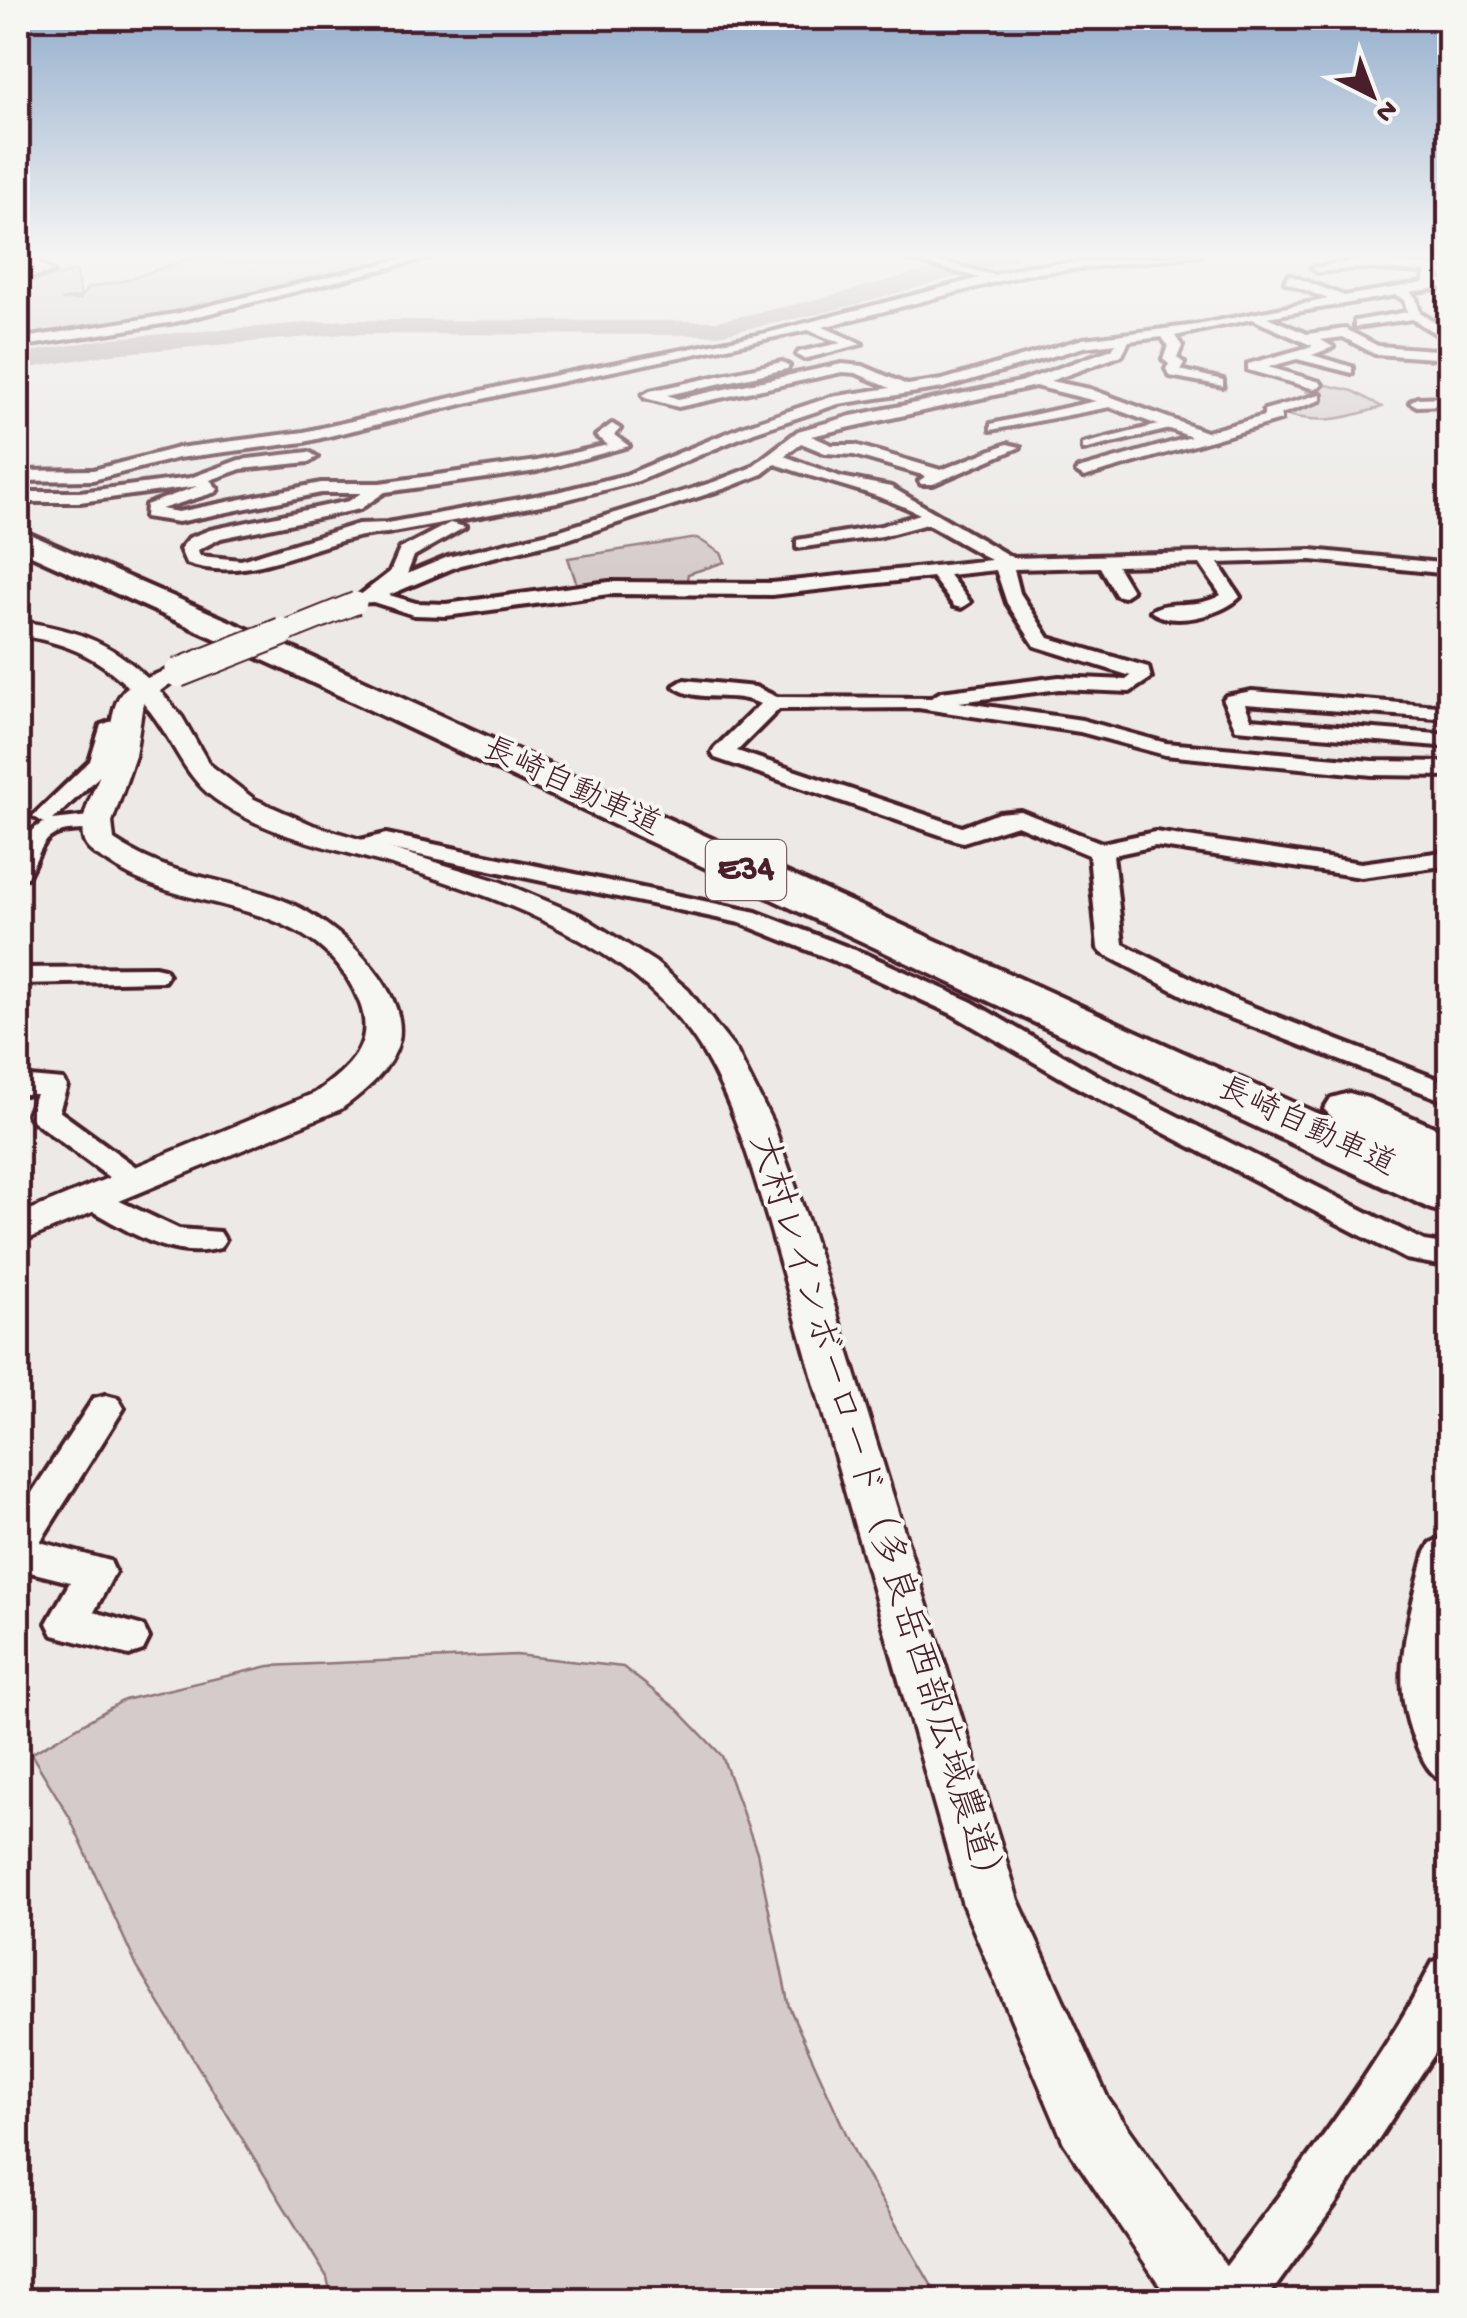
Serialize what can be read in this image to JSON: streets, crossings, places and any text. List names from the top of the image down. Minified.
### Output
{"streets":{"highway":["長崎自動車道","E34"],"street":["大村レインボーロード（多良岳西部広域農道）"]},"north":"bottom right"}
